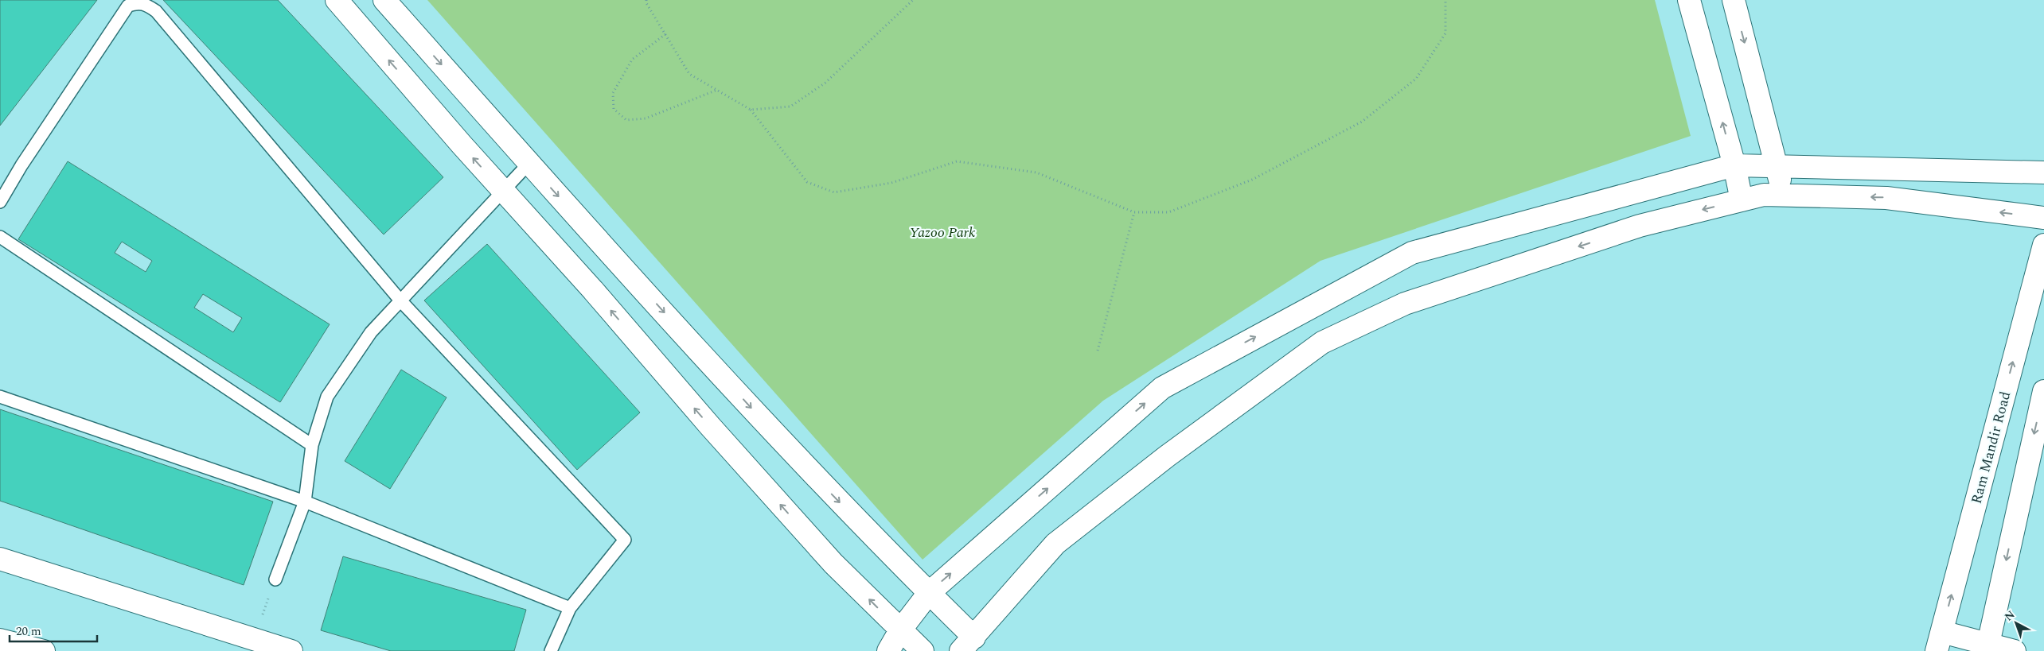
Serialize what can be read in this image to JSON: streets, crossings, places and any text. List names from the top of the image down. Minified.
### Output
{"streets":{"street":["Ram Mandir Road"]},"parks":["Yazoo Park"],"scale_bar":"20 m","north":"top left"}
